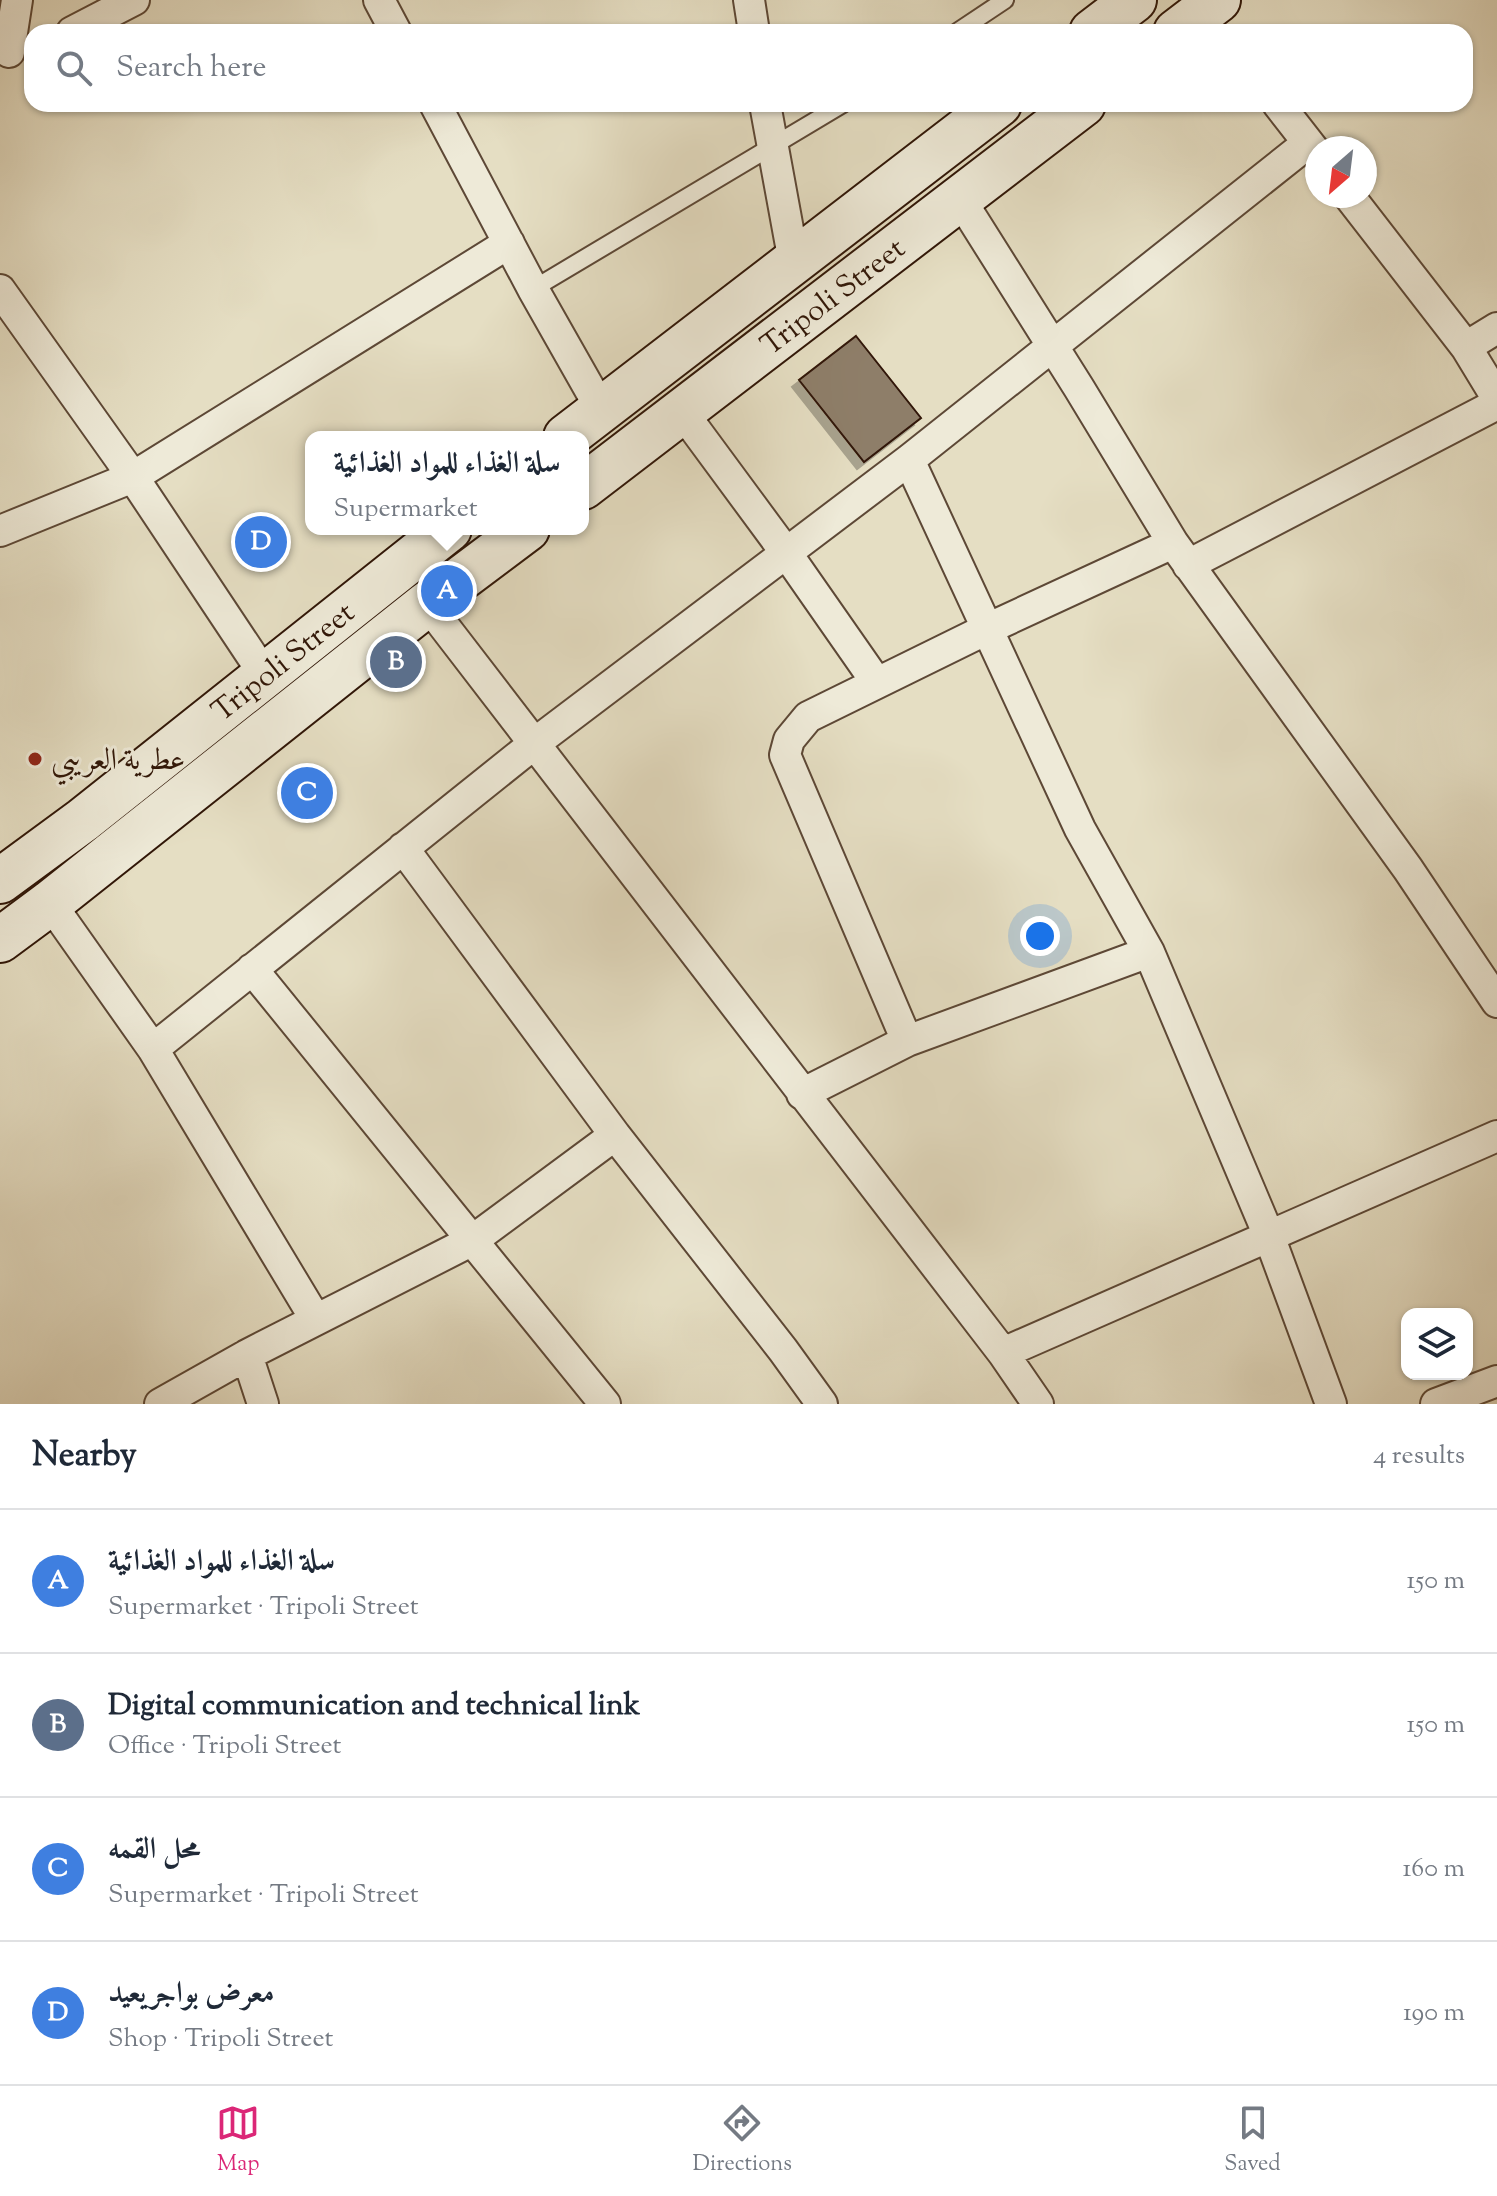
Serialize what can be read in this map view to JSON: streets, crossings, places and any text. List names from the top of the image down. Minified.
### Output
{"streets":{"main road":["Tripoli Street"]},"places":["عطرية العريبي"],"north":"bottom left","page":{"search":"Search here","popup":["سلة الغذاء للمواد الغذائية","Supermarket"],"pins":["D","A","B","C"],"heading":["Nearby","4 results"],"list":[{"mark":"A","name":"سلة الغذاء للمواد الغذائية","note":"Supermarket · Tripoli Street","value":"150 m"},{"mark":"B","name":"Digital communication and technical link","note":"Office · Tripoli Street","value":"150 m"},{"mark":"C","name":"محل القمه","note":"Supermarket · Tripoli Street","value":"160 m"},{"mark":"D","name":"معرض بواجريعيد","note":"Shop · Tripoli Street","value":"190 m"}],"nav":["Map","Directions","Saved"]}}
